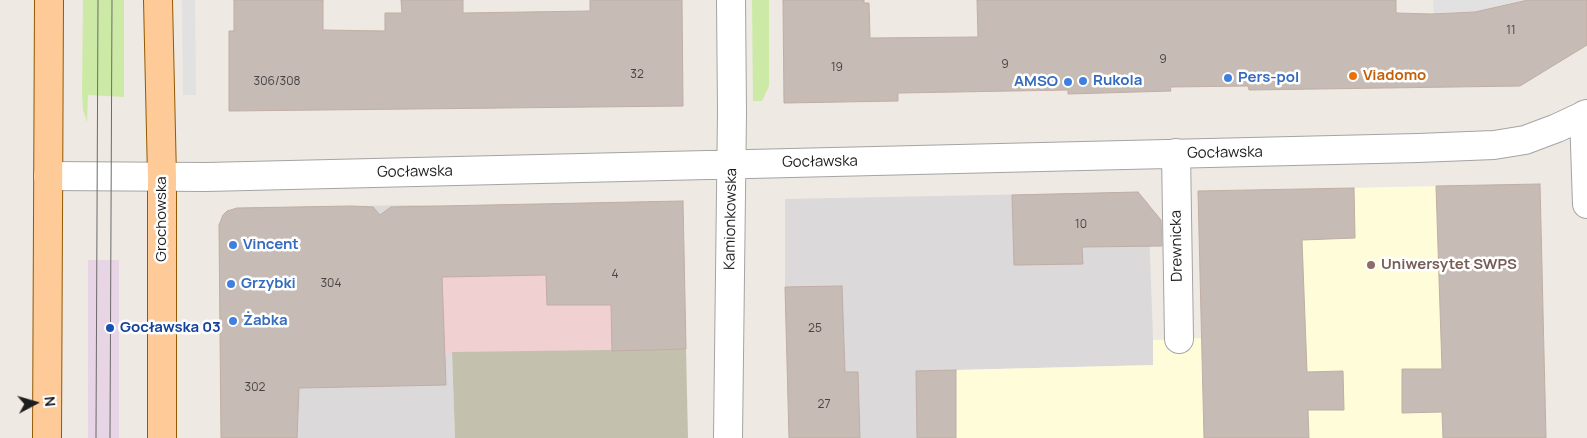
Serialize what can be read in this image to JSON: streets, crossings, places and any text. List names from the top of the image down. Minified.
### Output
{"streets":{"main road":["Grochowska"],"street":["Gocławska","Kamionkowska","Drewnicka"]},"crossings":[["Gocławska","Grochowska"],["Gocławska","Kamionkowska"],["Gocławska","Drewnicka"]],"places":["Viadomo","Pers-pol","Rukola","AMSO","Vincent","Uniwersytet SWPS","Grzybki","Żabka","Gocławska 03"],"house_numbers":["11","9","9","19","32","306/308","10","4","304","25","302","27"],"north":"right"}
